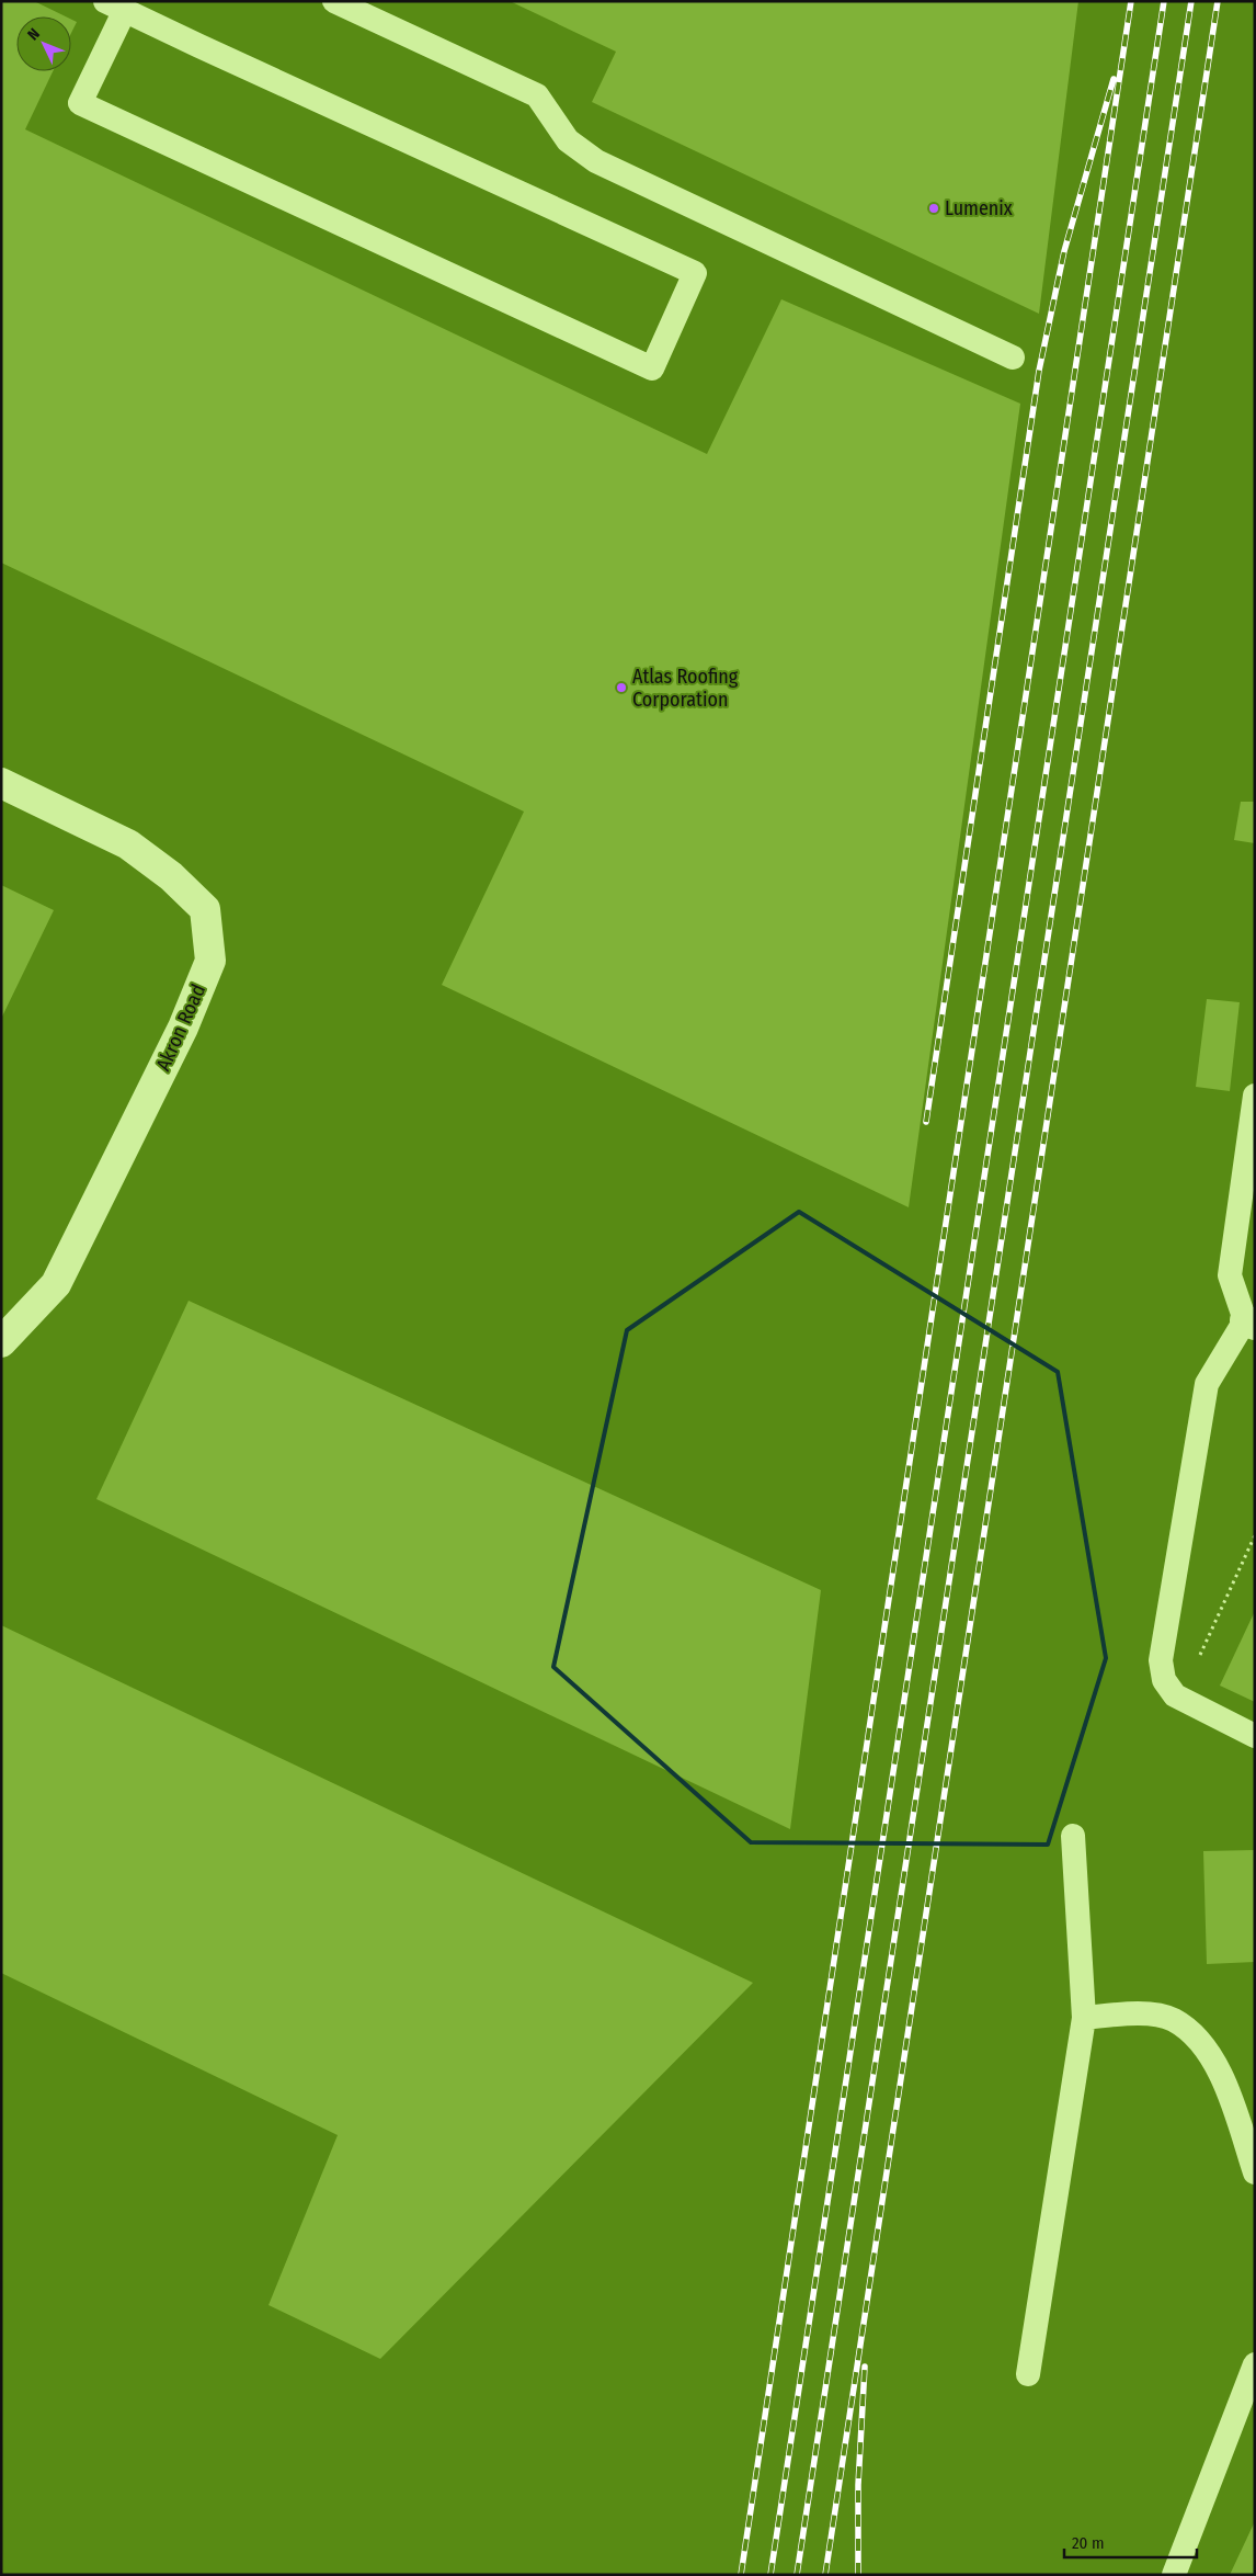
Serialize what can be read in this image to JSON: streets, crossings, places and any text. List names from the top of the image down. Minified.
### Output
{"streets":{"street":["Akron Road"]},"places":["Lumenix","Atlas Roofing Corporation"],"scale_bar":"20 m","north":"top left"}
